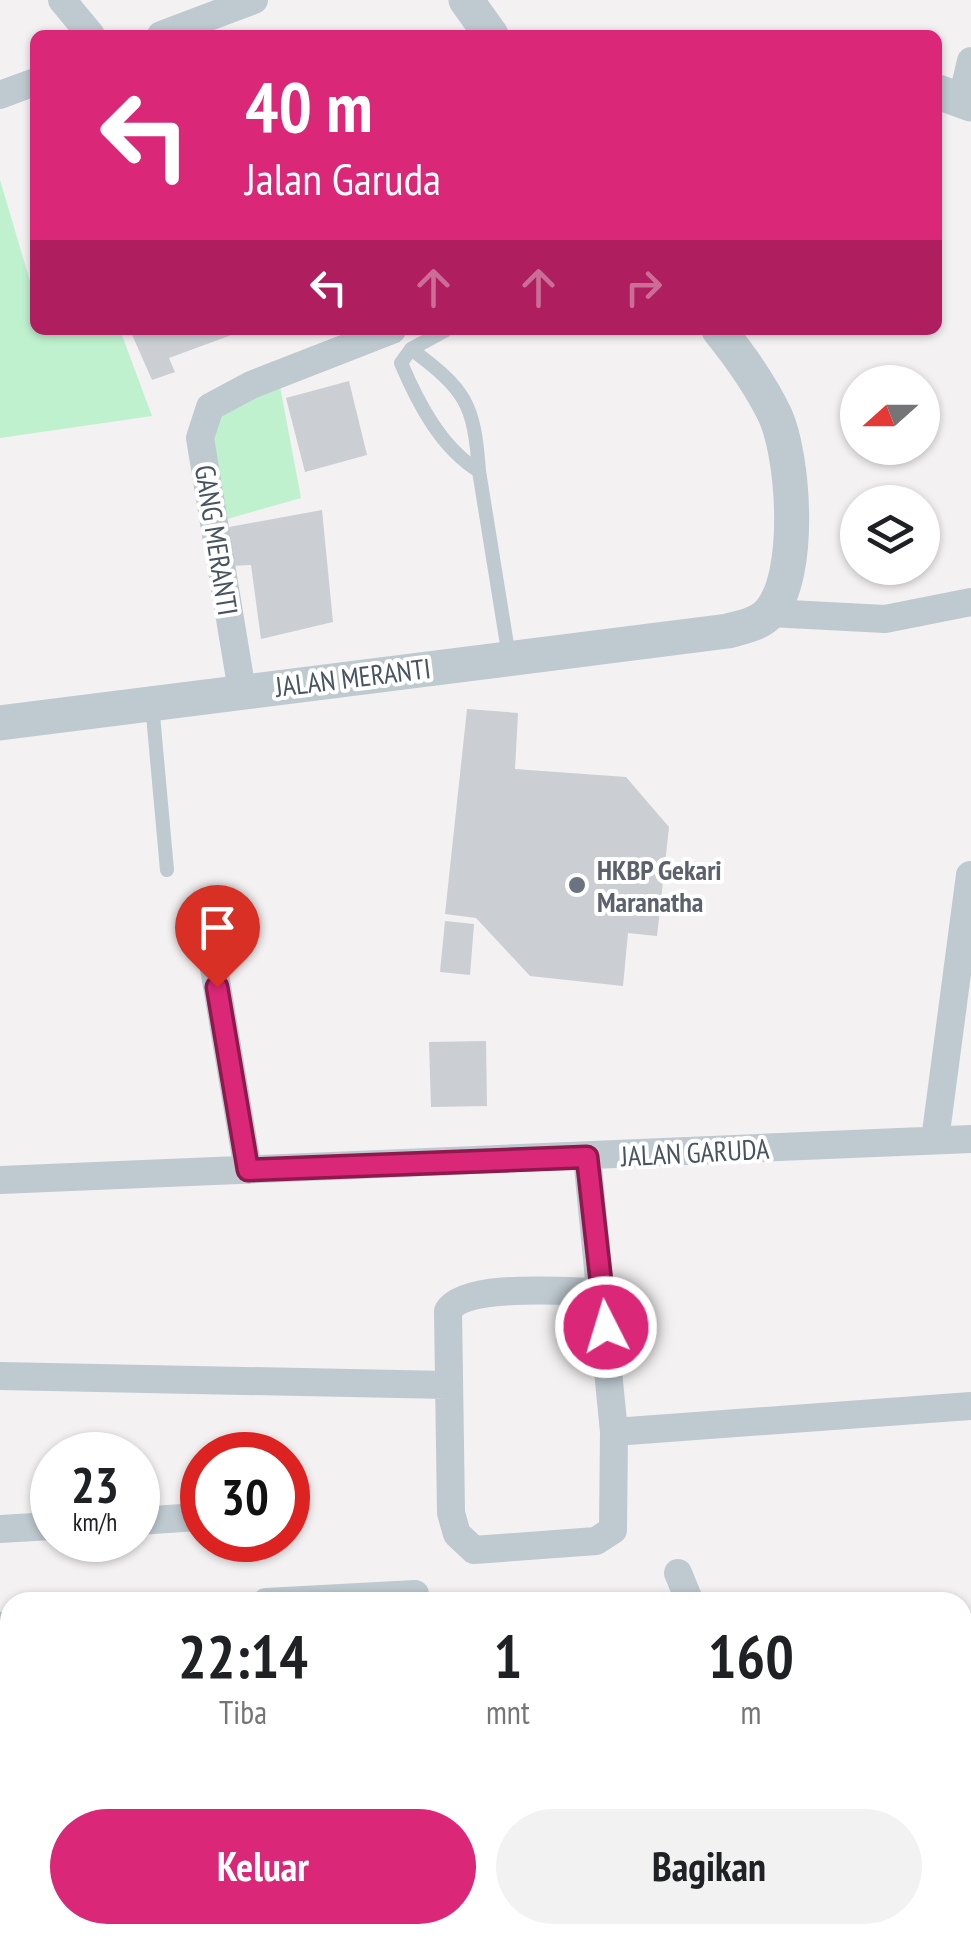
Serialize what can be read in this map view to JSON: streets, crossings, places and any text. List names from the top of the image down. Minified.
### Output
{"streets":{"street":["GANG MERANTI","JALAN MERANTI","JALAN GARUDA"]},"crossings":[["GANG MERANTI","JALAN MERANTI"]],"places":["HKBP Gekari Maranatha"],"north":"left","page":{"turn":["40 m","Jalan Garuda"],"speed":"23 km/h","limit":"30","eta":["22:14","Tiba","1","mnt","160","m"],"buttons":["Keluar","Bagikan"]}}
